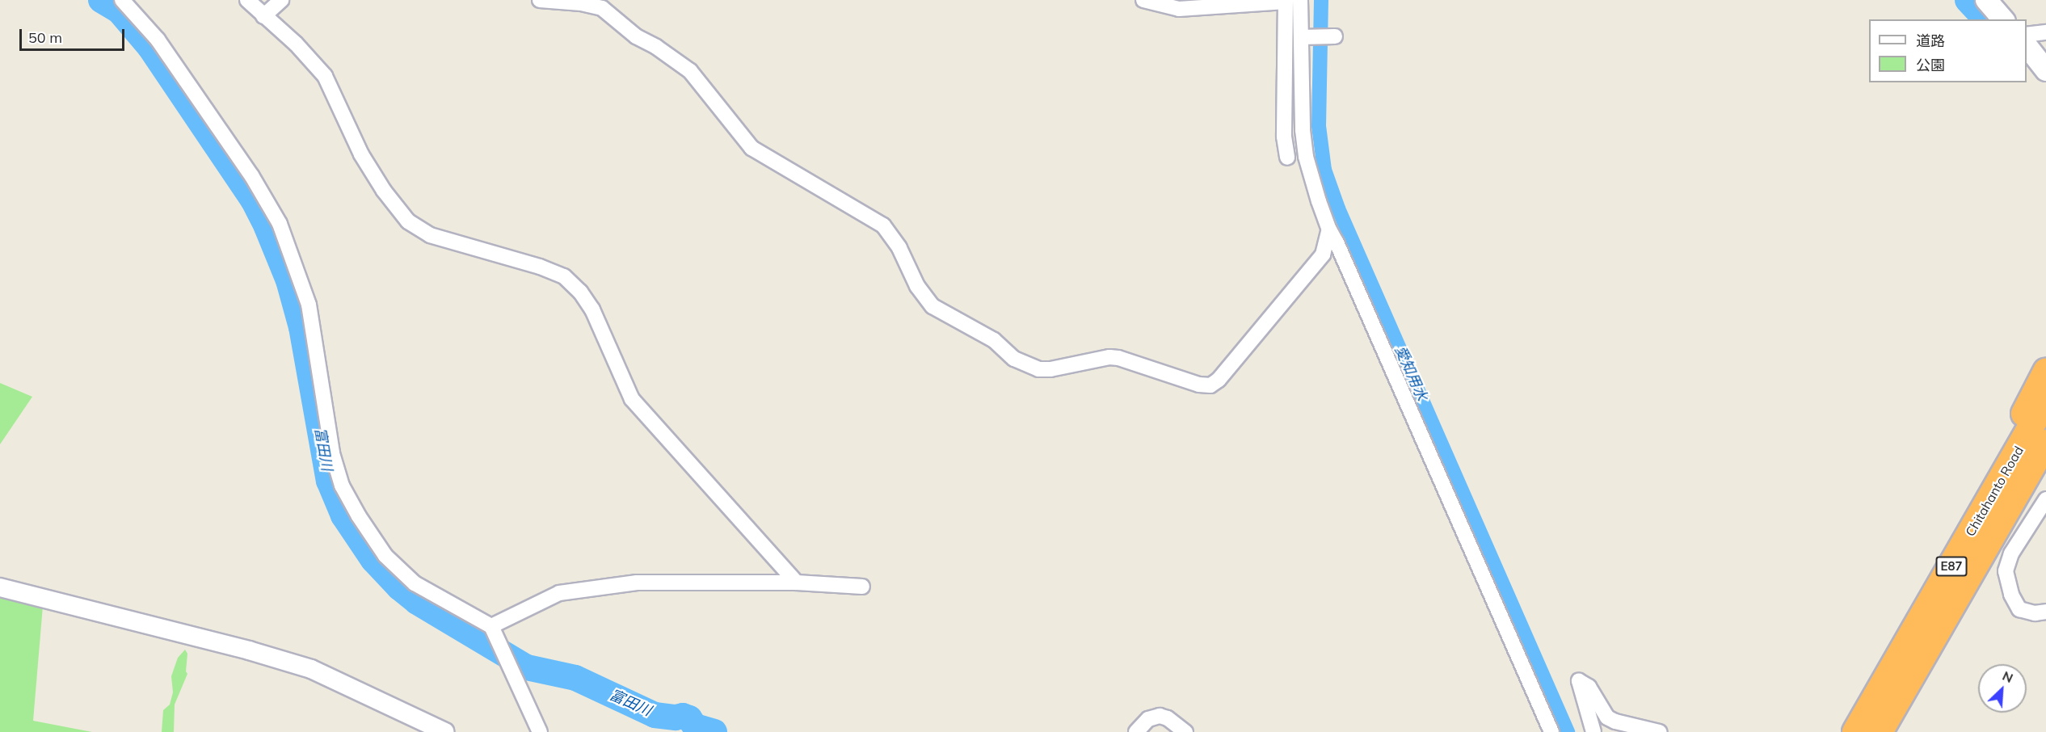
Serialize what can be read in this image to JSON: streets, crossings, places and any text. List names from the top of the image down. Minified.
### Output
{"streets":{"highway":["Chitahanto Road","E87"]},"water":["愛知用水","富田川"],"legend":["道路","公園"],"scale_bar":"50 m","north":"top right"}
